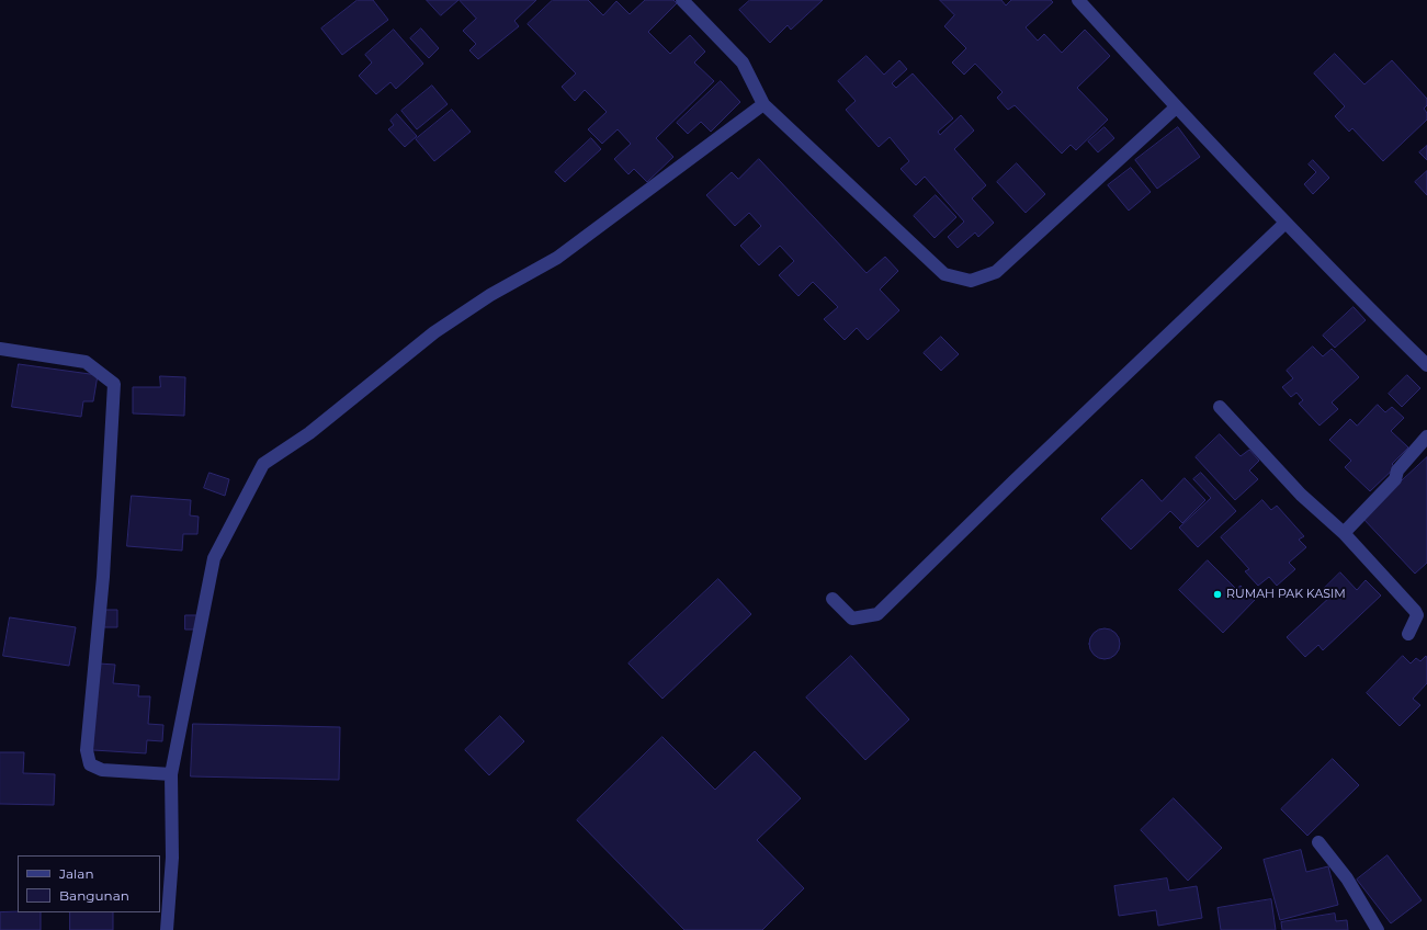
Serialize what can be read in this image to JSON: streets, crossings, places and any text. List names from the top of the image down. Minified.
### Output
{"places":["RUMAH PAK KASIM"],"legend":["Jalan","Bangunan"]}
